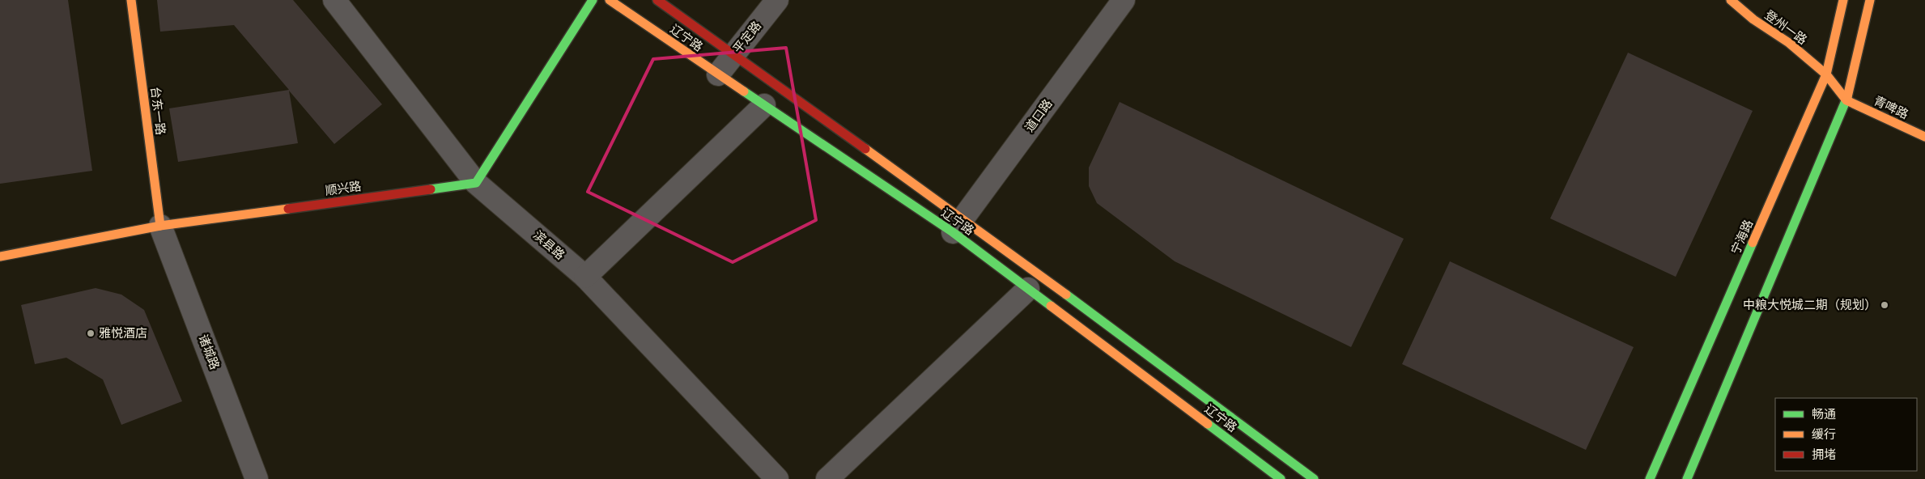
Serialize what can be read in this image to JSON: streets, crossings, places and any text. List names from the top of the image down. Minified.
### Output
{"streets":{"street":["登州一路","平定路","辽宁路","青啤路","台东一路","道口路","顺兴路","宁海路","滨县路","诸城路"]},"crossings":[["登州一路","青啤路"],["登州一路","宁海路"],["平定路","辽宁路"],["辽宁路","道口路"],["台东一路","顺兴路"],["台东一路","诸城路"],["顺兴路","滨县路"],["顺兴路","诸城路"]],"places":["中粮大悦城二期（规划）","雅悦酒店"],"legend":["畅通","缓行","拥堵"]}
